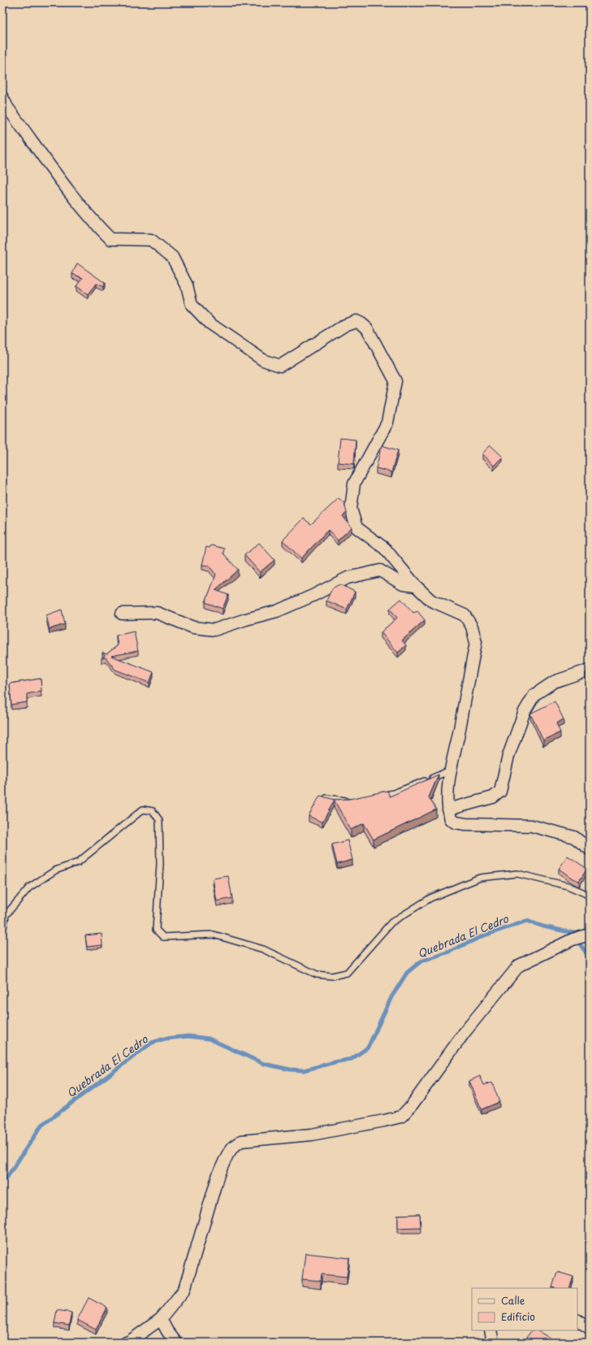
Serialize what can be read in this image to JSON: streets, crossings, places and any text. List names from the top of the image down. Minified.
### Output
{"water":["Quebrada El Cedro"],"legend":["Calle","Edificio"]}
